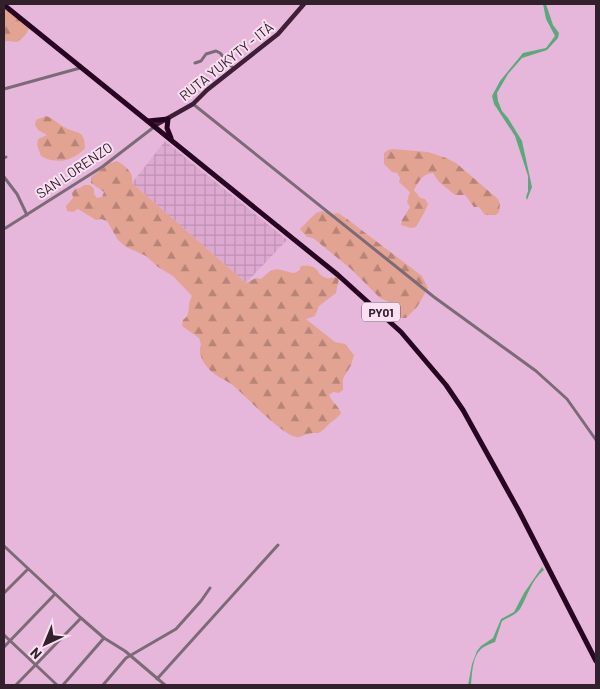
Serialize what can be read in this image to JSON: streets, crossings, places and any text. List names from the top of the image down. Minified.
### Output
{"streets":{"highway":["PY01"],"main road":["RUTA YUKYTY - ITÁ"],"street":["SAN LORENZO"]},"crossings":[["RUTA YUKYTY - ITÁ","SAN LORENZO"],["RUTA YUKYTY - ITÁ","PY01"],["SAN LORENZO","PY01"]],"north":"bottom left"}
